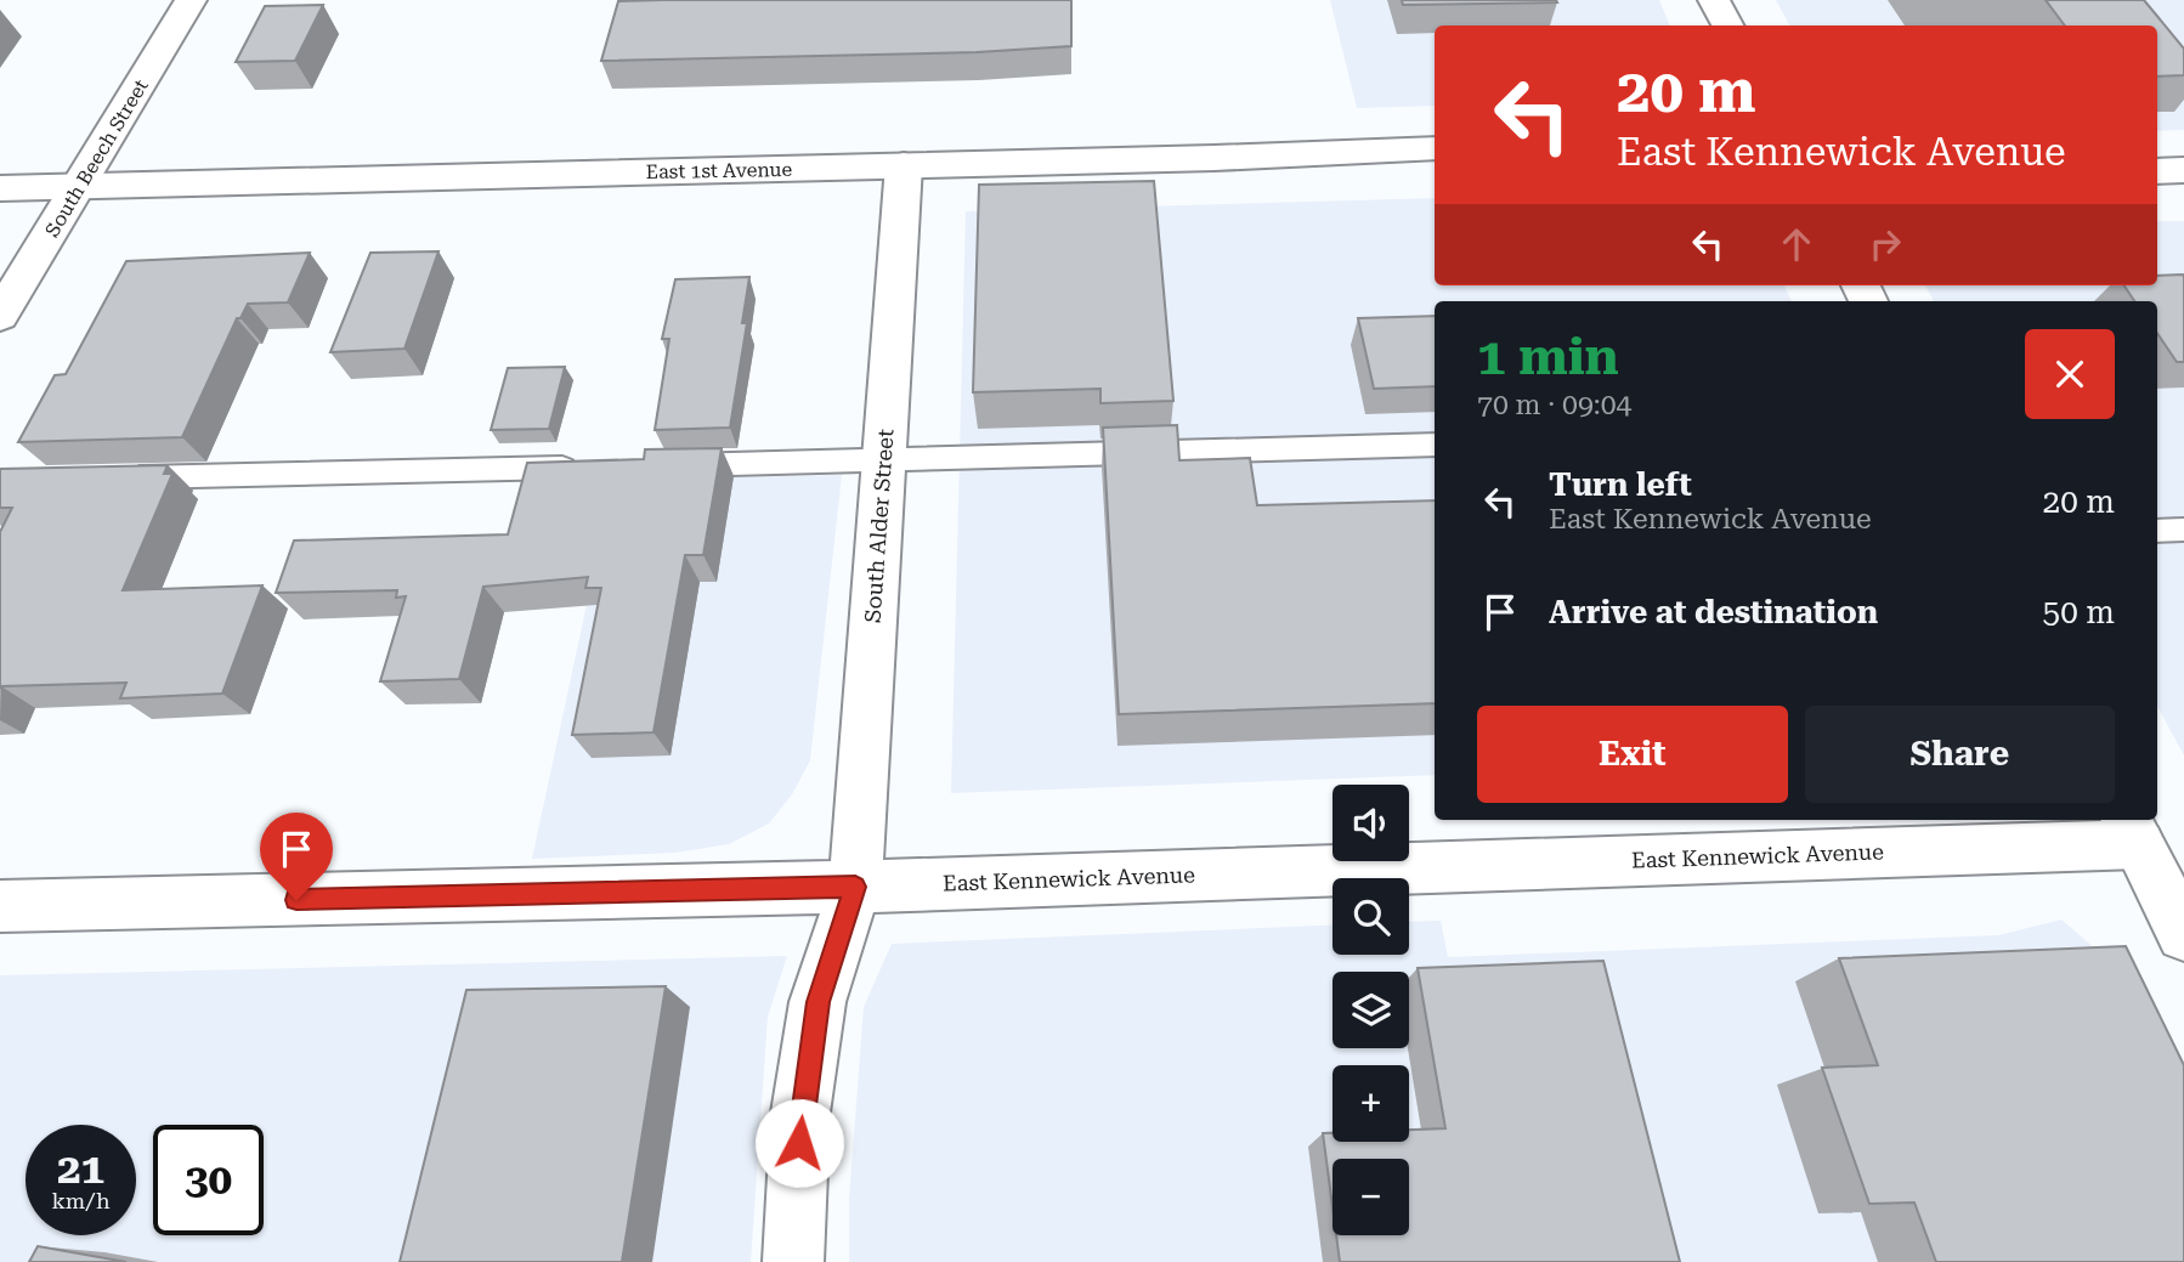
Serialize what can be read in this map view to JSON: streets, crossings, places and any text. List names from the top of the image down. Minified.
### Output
{"streets":{"street":["South Beech Street","East 1st Avenue","South Alder Street","East Kennewick Avenue"]},"crossings":[["South Beech Street","East 1st Avenue"],["East 1st Avenue","South Alder Street"],["South Alder Street","East Kennewick Avenue"]],"page":{"turn":["20 m","East Kennewick Avenue"],"heading":["1 min","70 m · 09:04"],"list":[{"name":"Turn left","note":"East Kennewick Avenue","value":"20 m"},{"name":"Arrive at destination","value":"50 m"}],"buttons":["Exit","Share"],"map_buttons":["+","−"],"speed":"21 km/h","limit":"30"}}
